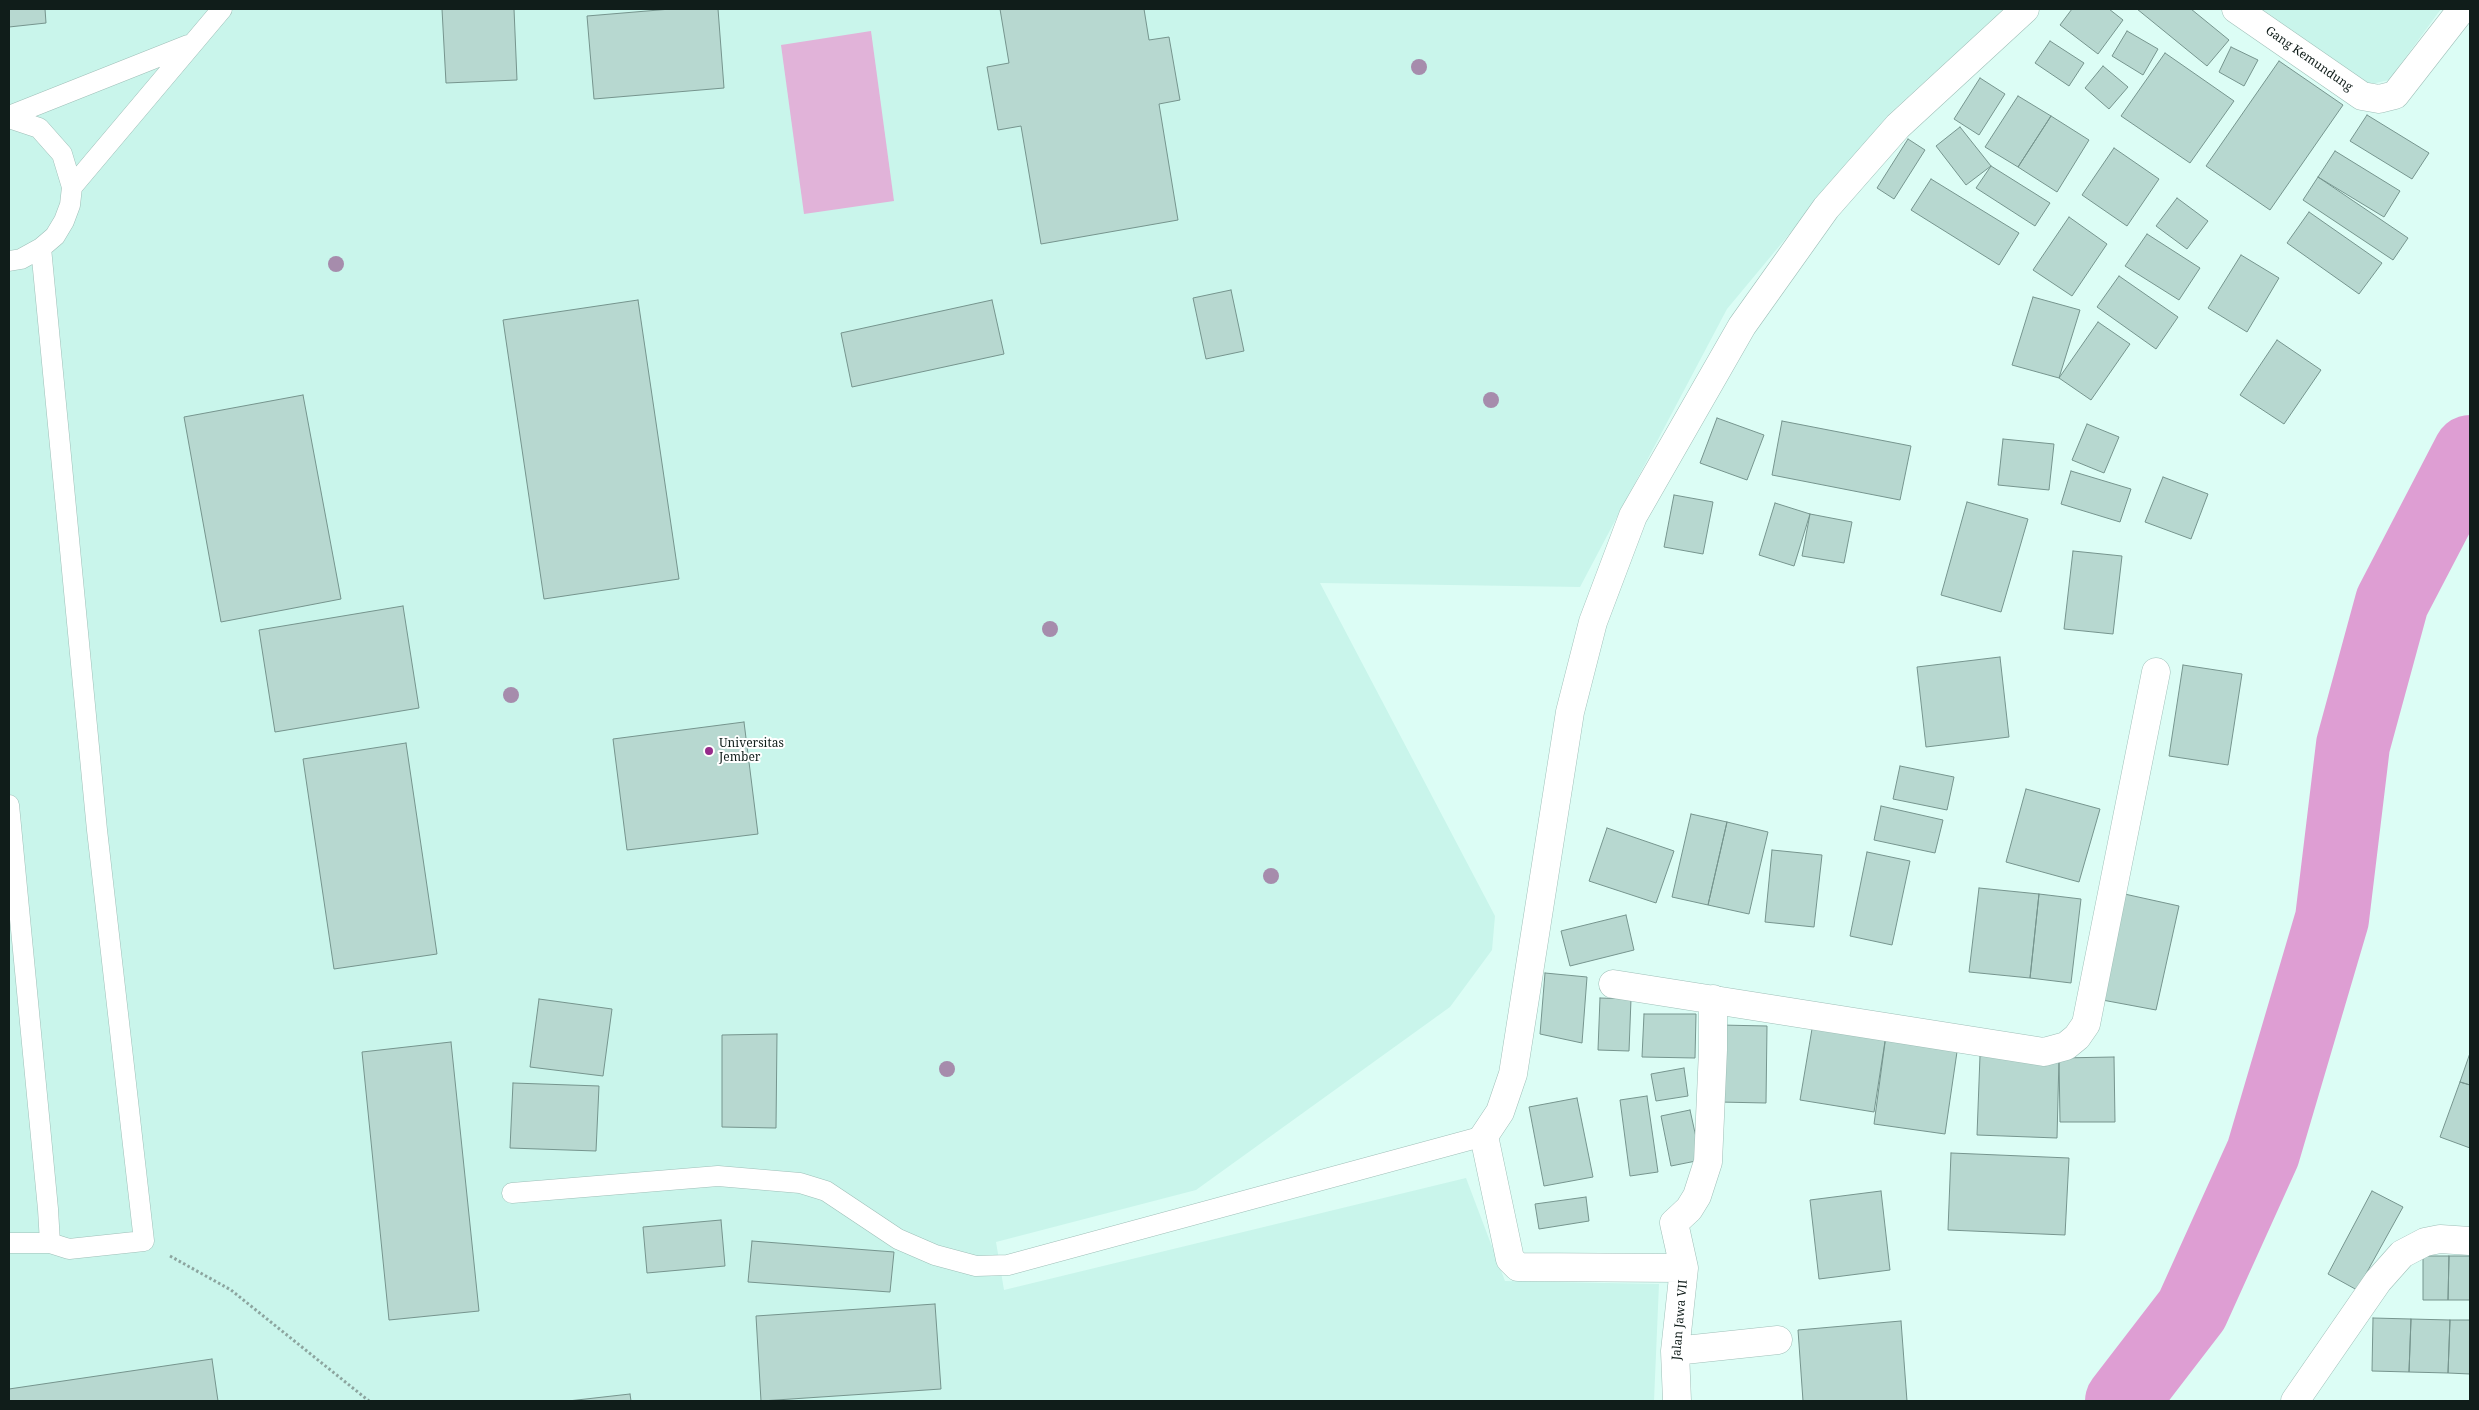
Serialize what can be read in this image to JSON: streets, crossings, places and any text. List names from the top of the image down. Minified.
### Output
{"streets":{"street":["Gang Kemundung","Jalan Jawa VII"]},"places":["Universitas Jember"]}
